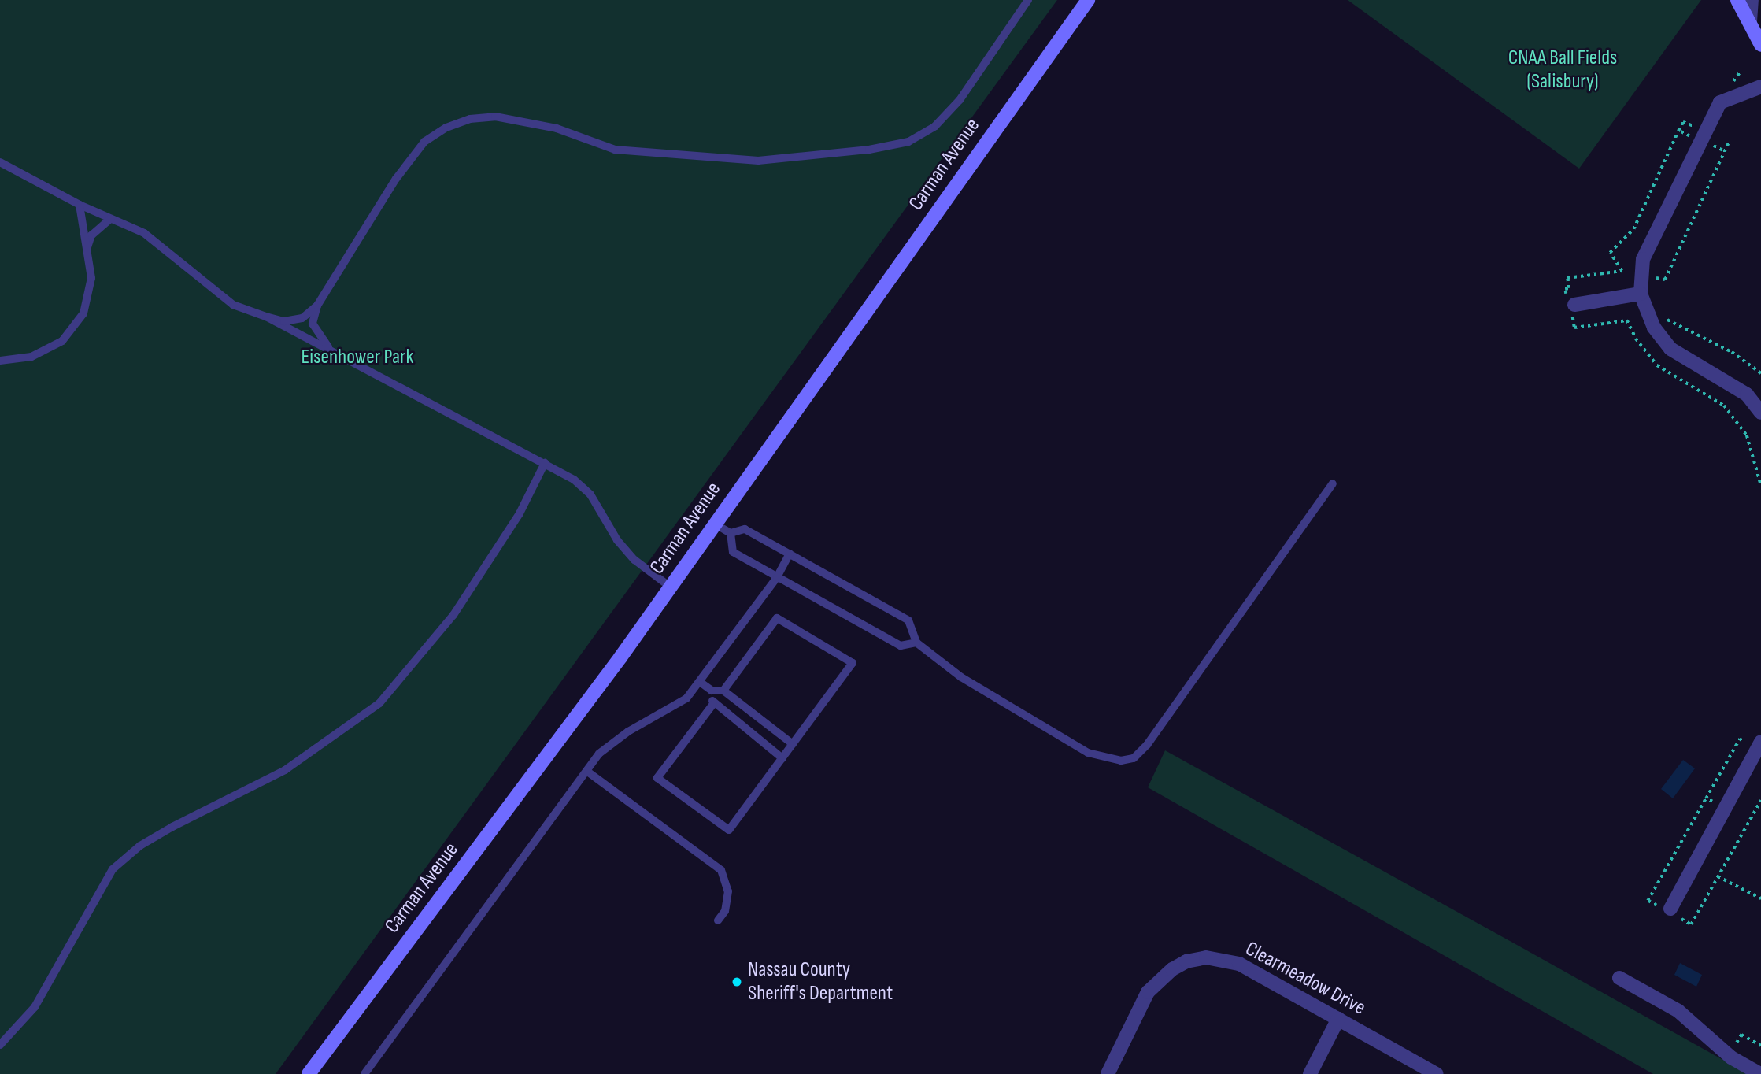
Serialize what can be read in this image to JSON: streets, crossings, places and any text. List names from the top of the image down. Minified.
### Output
{"streets":{"main road":["Carman Avenue"],"street":["Clearmeadow Drive"]},"parks":["CNAA Ball Fields (Salisbury)","Eisenhower Park"],"places":["Nassau County Sheriff's Department"]}
